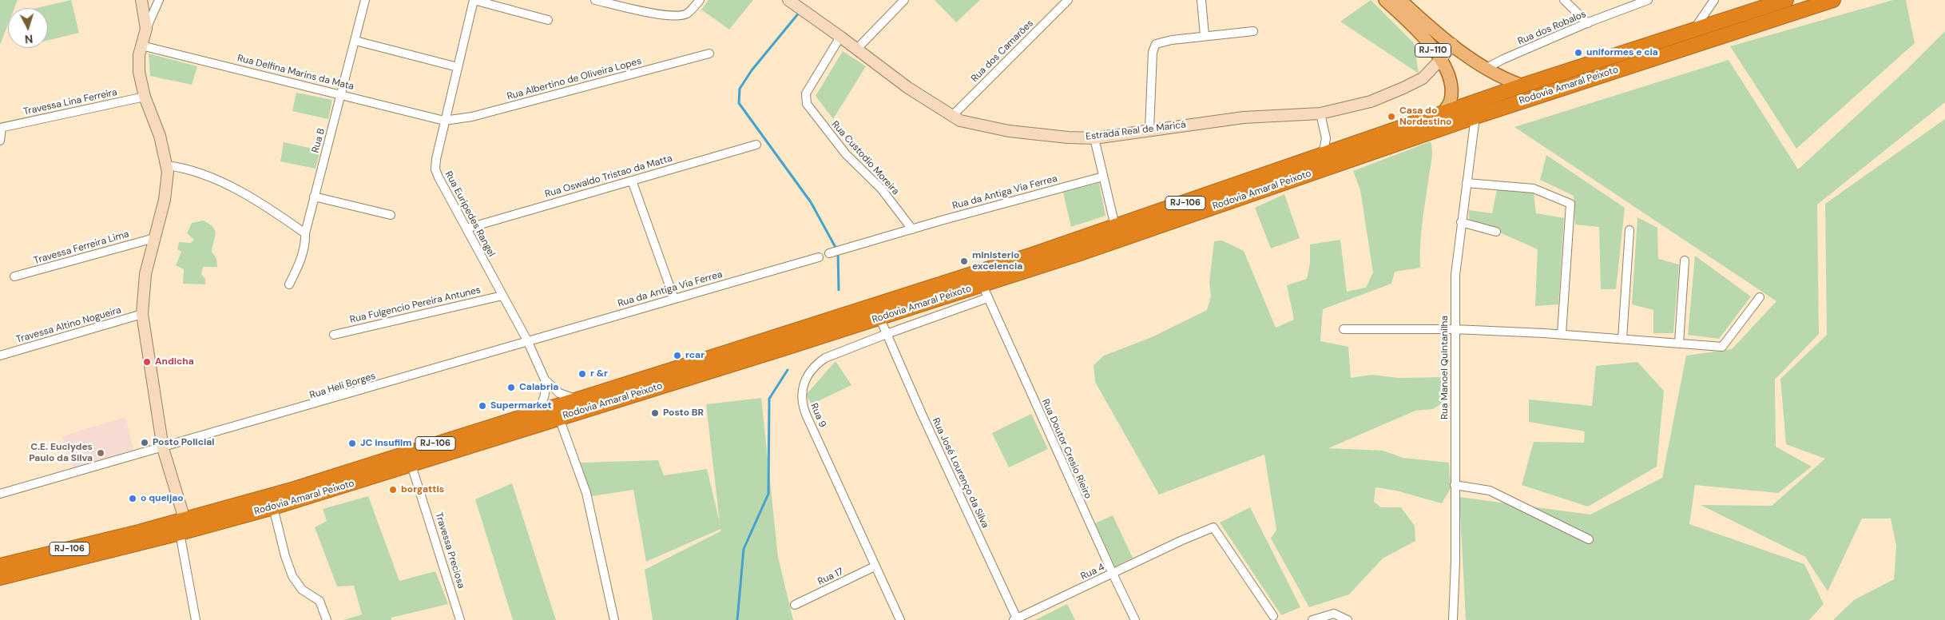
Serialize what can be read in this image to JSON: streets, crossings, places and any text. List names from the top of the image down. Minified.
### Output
{"streets":{"highway":["Rodovia Amaral Peixoto","RJ-106"],"main road":["RJ-110","Estrada Real de Maricá"],"street":["Rua dos Robalos","Rua dos Camarões","Rua Delfina Marins da Mata","Rua Albertino de Oliveira Lopes","Travessa Lina Ferreira","Rua B","Rua Custodio Moreira","Rua Oswaldo Tristao da Matta","Rua da Antiga Via Ferrea","Rua Euripedes Rangel","Travessa Ferreira Lima","Rua Fulgencio Pereira Antunes","Travessa Altino Nogueira","Rua Manoel Quintanilha","Rua Heli Borges","Rua 9","Rua Doutor Cresio Rieiro","Rua José Lourenço da Silva","Travessa Preciosa","Rua 4","Rua 17"]},"crossings":[["Rua dos Robalos","RJ-110"],["RJ-110","Rodovia Amaral Peixoto"],["RJ-110","Estrada Real de Maricá"],["Rua dos Camarões","Estrada Real de Maricá"],["Rua Delfina Marins da Mata","Rua Albertino de Oliveira Lopes"],["Rua Delfina Marins da Mata","Rua B"],["Rua Delfina Marins da Mata","Rua Euripedes Rangel"],["Rua Albertino de Oliveira Lopes","Rua Euripedes Rangel"],["Rodovia Amaral Peixoto","Rua Euripedes Rangel"],["Rodovia Amaral Peixoto","Rua Manoel Quintanilha"],["Rodovia Amaral Peixoto","Rua Doutor Cresio Rieiro"],["Rodovia Amaral Peixoto","Rua José Lourenço da Silva"],["Rodovia Amaral Peixoto","Travessa Preciosa"],["Estrada Real de Maricá","Rua Custodio Moreira"],["Rua Custodio Moreira","Rua da Antiga Via Ferrea"],["Rua Oswaldo Tristao da Matta","Rua Euripedes Rangel"],["Rua da Antiga Via Ferrea","Rua Euripedes Rangel"],["Rua da Antiga Via Ferrea","Rua Heli Borges"],["Rua Euripedes Rangel","Rua Fulgencio Pereira Antunes"],["Rua Euripedes Rangel","Rua Heli Borges"],["Rua 9","Rua Doutor Cresio Rieiro"],["Rua 9","Rua José Lourenço da Silva"],["Rua 9","Rua 17"],["Rua Doutor Cresio Rieiro","Rua 4"],["Rua José Lourenço da Silva","Rua 4"]],"places":["uniformes e cia","Casa do Nordestino","ministerio excelencia","rcar","Andicha","r &r","Calabria","Supermarket","Posto BR","Posto Policial","JC insufilm","C.E. Euclydes Paulo da Silva","borgattis","o queijao"],"north":"bottom"}
